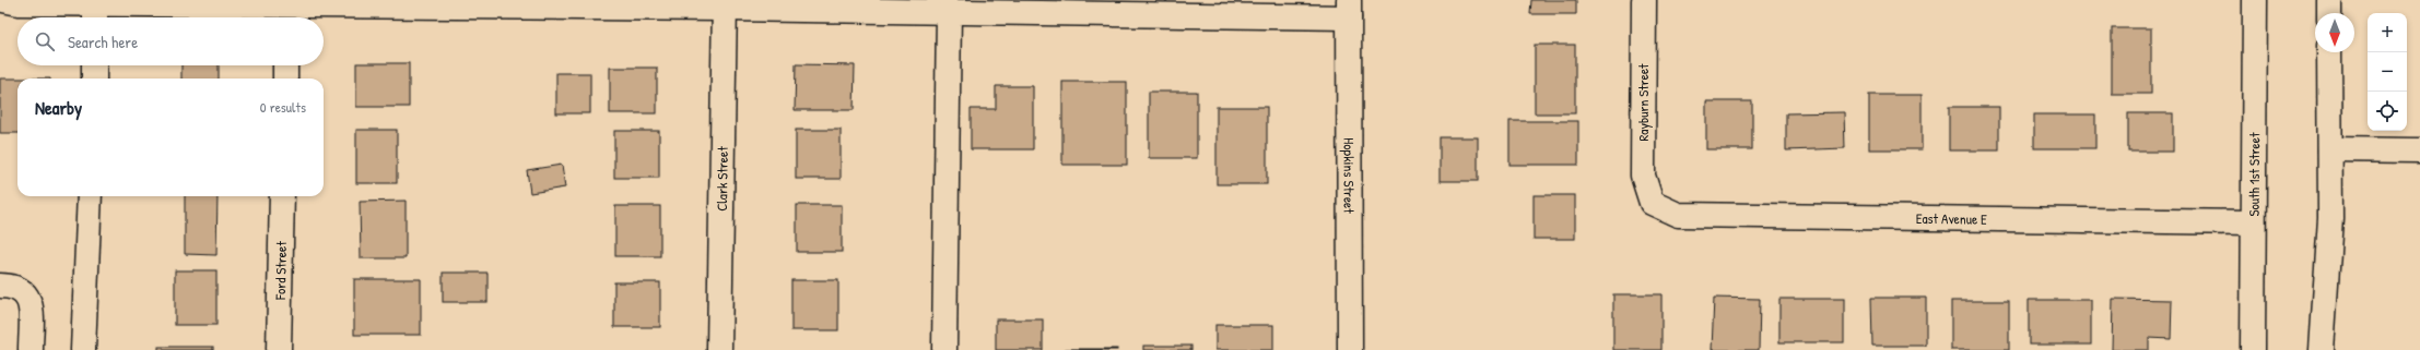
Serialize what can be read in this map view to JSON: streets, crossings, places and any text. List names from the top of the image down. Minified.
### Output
{"streets":{"street":["Rayburn Street","Hopkins Street","South 1st Street","Clark Street","East Avenue E","Ford Street"]},"crossings":[["Rayburn Street","East Avenue E"],["South 1st Street","East Avenue E"]],"north":"bottom","page":{"map_buttons":["+","−"],"search":"Search here","heading":["Nearby","0 results"]}}
